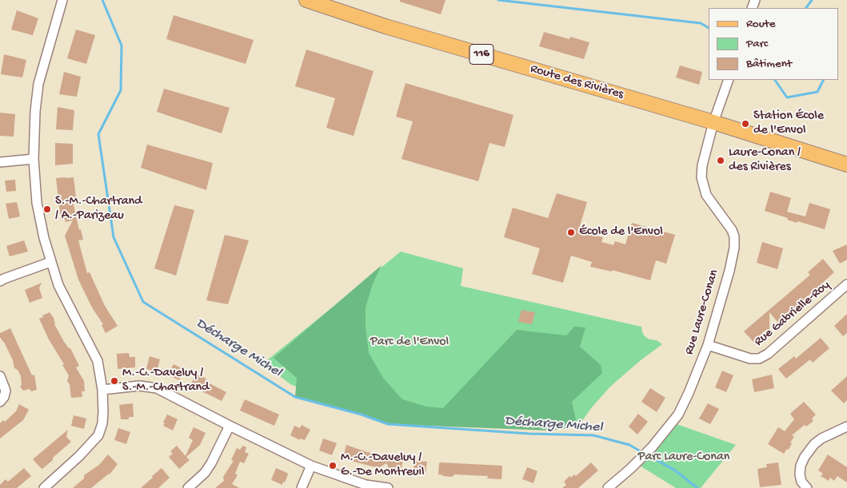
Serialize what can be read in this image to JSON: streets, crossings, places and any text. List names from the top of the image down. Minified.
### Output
{"streets":{"main road":["116","Route des Rivières"],"street":["Rue Laure-Conan","Rue Gabrielle-Roy"]},"crossings":[["Route des Rivières","Rue Laure-Conan"],["Rue Laure-Conan","Rue Gabrielle-Roy"]],"water":["Décharge Michel"],"parks":["Parc de l'Envol","Parc Laure-Conan"],"places":["Station École de l'Envol","Laure-Conan / des Rivières","S.-M.-Chartrand / A.-Parizeau","École de l'Envol","M.-C.-Daveluy / S.-M.-Chartrand","M.-C.-Daveluy / G.-De Montreuil"],"legend":["Route","Parc","Bâtiment"]}
